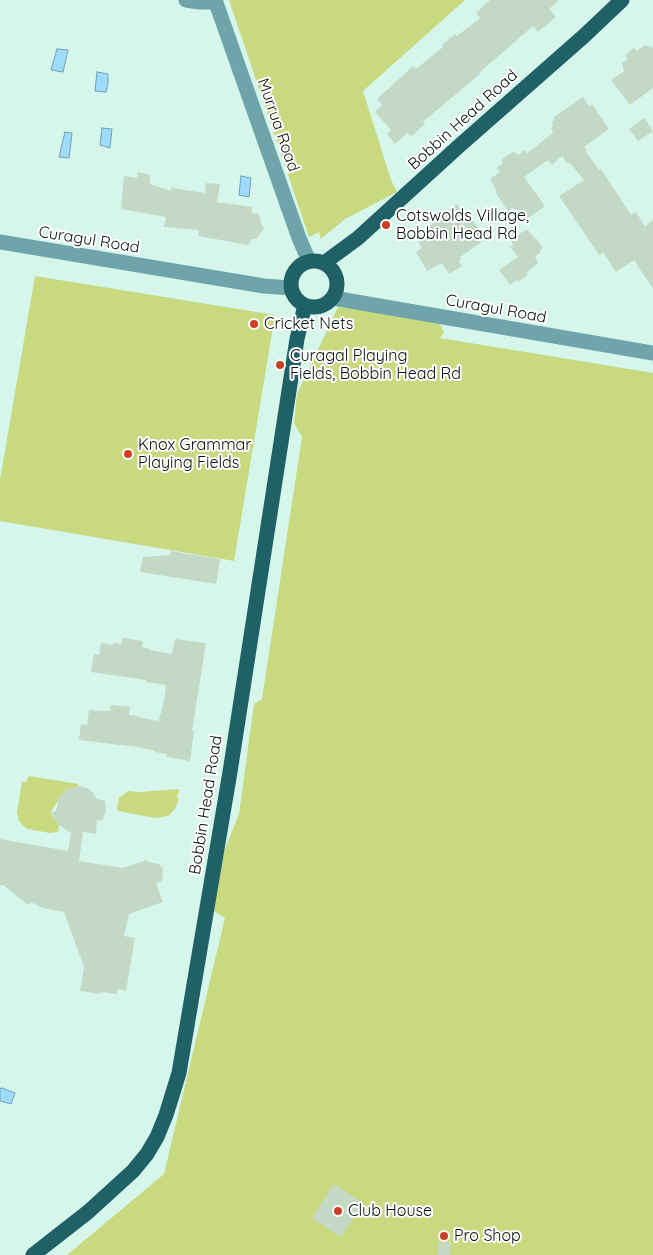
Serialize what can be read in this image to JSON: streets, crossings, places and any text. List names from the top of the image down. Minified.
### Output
{"streets":{"main road":["Bobbin Head Road"],"street":["Murrua Road","Curagul Road"]},"crossings":[["Bobbin Head Road","Murrua Road"],["Bobbin Head Road","Curagul Road"],["Murrua Road","Curagul Road"]],"places":["Cotswolds Village, Bobbin Head Rd","Cricket Nets","Curagal Playing Fields, Bobbin Head Rd","Knox Grammar Playing Fields","Club House","Pro Shop"]}
